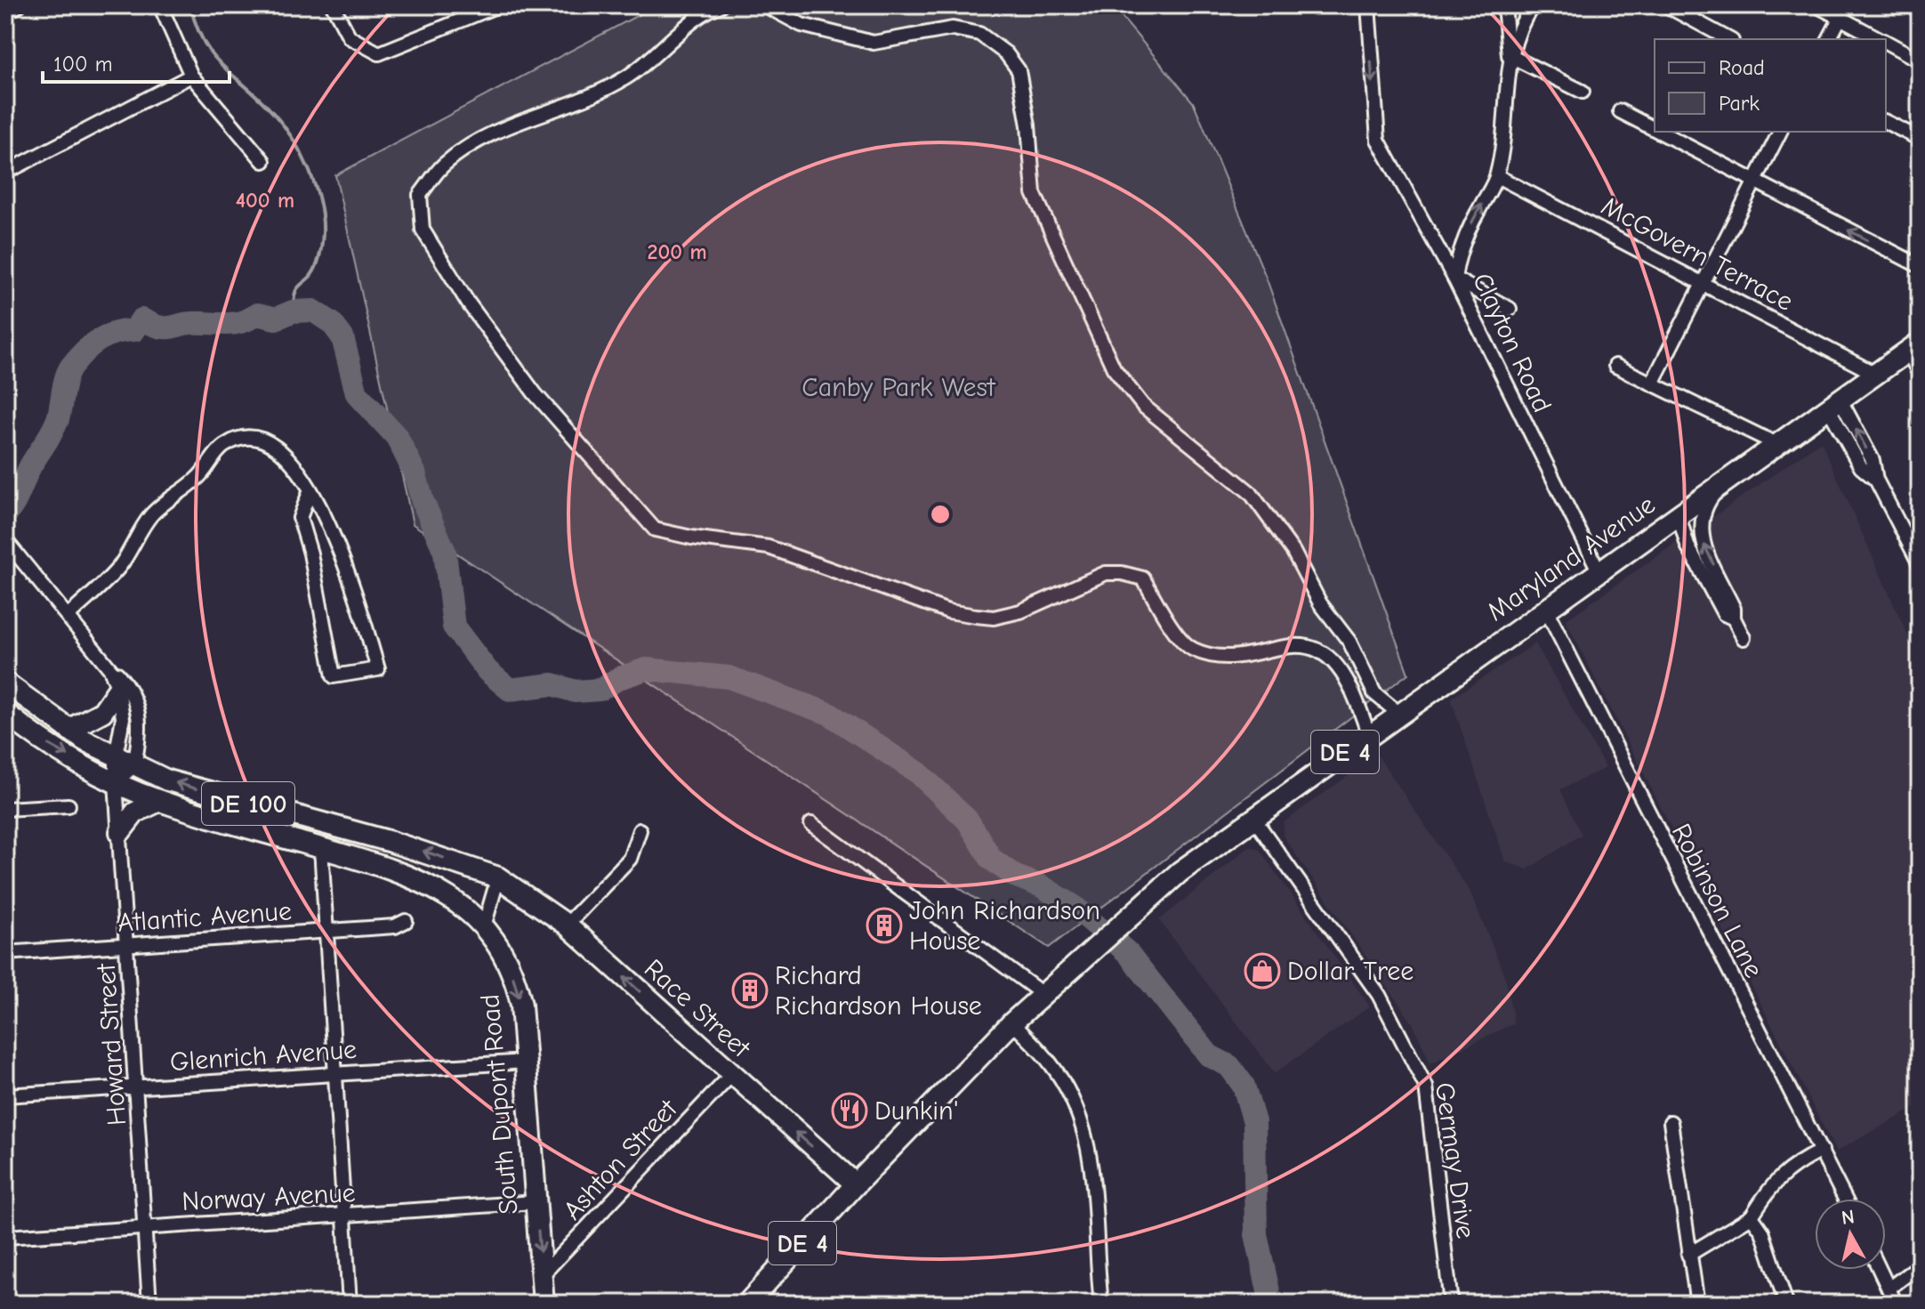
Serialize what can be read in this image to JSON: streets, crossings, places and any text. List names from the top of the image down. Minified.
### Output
{"streets":{"main road":["Maryland Avenue","DE 4","DE 100","Race Street","South Dupont Road"],"street":["McGovern Terrace","Clayton Road","Robinson Lane","Atlantic Avenue","Howard Street","Glenrich Avenue","Ashton Street","Germay Drive","Norway Avenue"]},"crossings":[["McGovern Terrace","Clayton Road"],["McGovern Terrace","Maryland Avenue"],["Clayton Road","Maryland Avenue"],["Maryland Avenue","DE 4"],["Maryland Avenue","Robinson Lane"],["Maryland Avenue","Germay Drive"],["DE 4","Race Street"],["DE 4","Germay Drive"],["DE 100","Race Street"],["DE 100","Howard Street"],["Atlantic Avenue","Howard Street"],["Race Street","Ashton Street"],["Howard Street","Glenrich Avenue"],["Howard Street","South Dupont Road"],["Howard Street","Norway Avenue"],["Glenrich Avenue","South Dupont Road"],["South Dupont Road","Ashton Street"],["South Dupont Road","Norway Avenue"]],"one_way":["Race Street"],"parks":["Canby Park West"],"places":{"building":["John Richardson House","Richard Richardson House"],"shop":["Dollar Tree"],"restaurant":["Dunkin'"]},"legend":["Road","Park"],"scale_bar":"100 m","north":"top","rings":["400 m","200 m"]}
